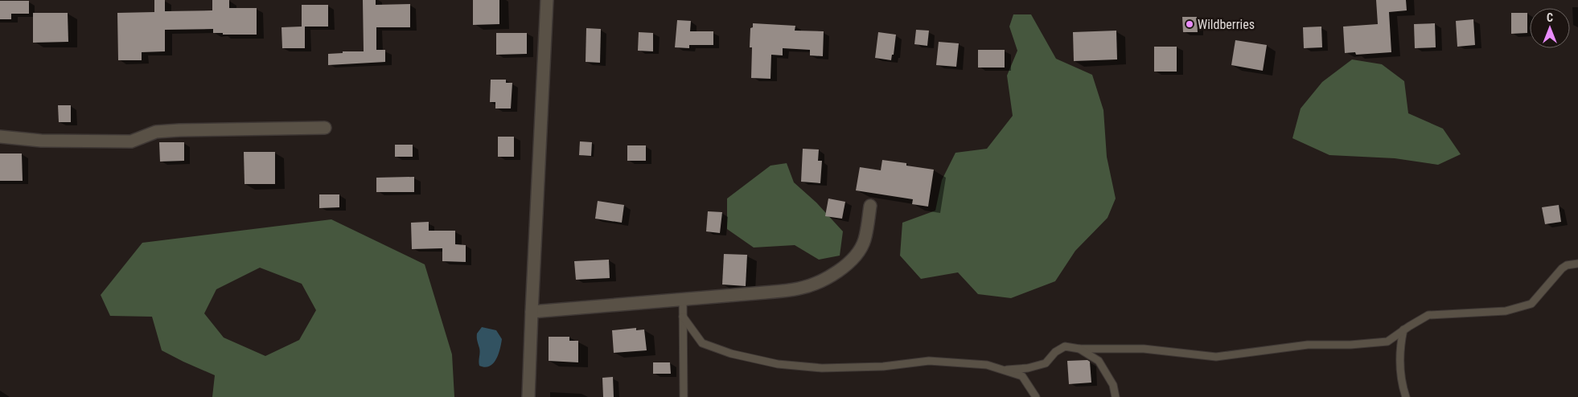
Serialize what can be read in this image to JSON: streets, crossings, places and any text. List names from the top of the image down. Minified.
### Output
{"places":["Wildberries"],"north":"top"}
